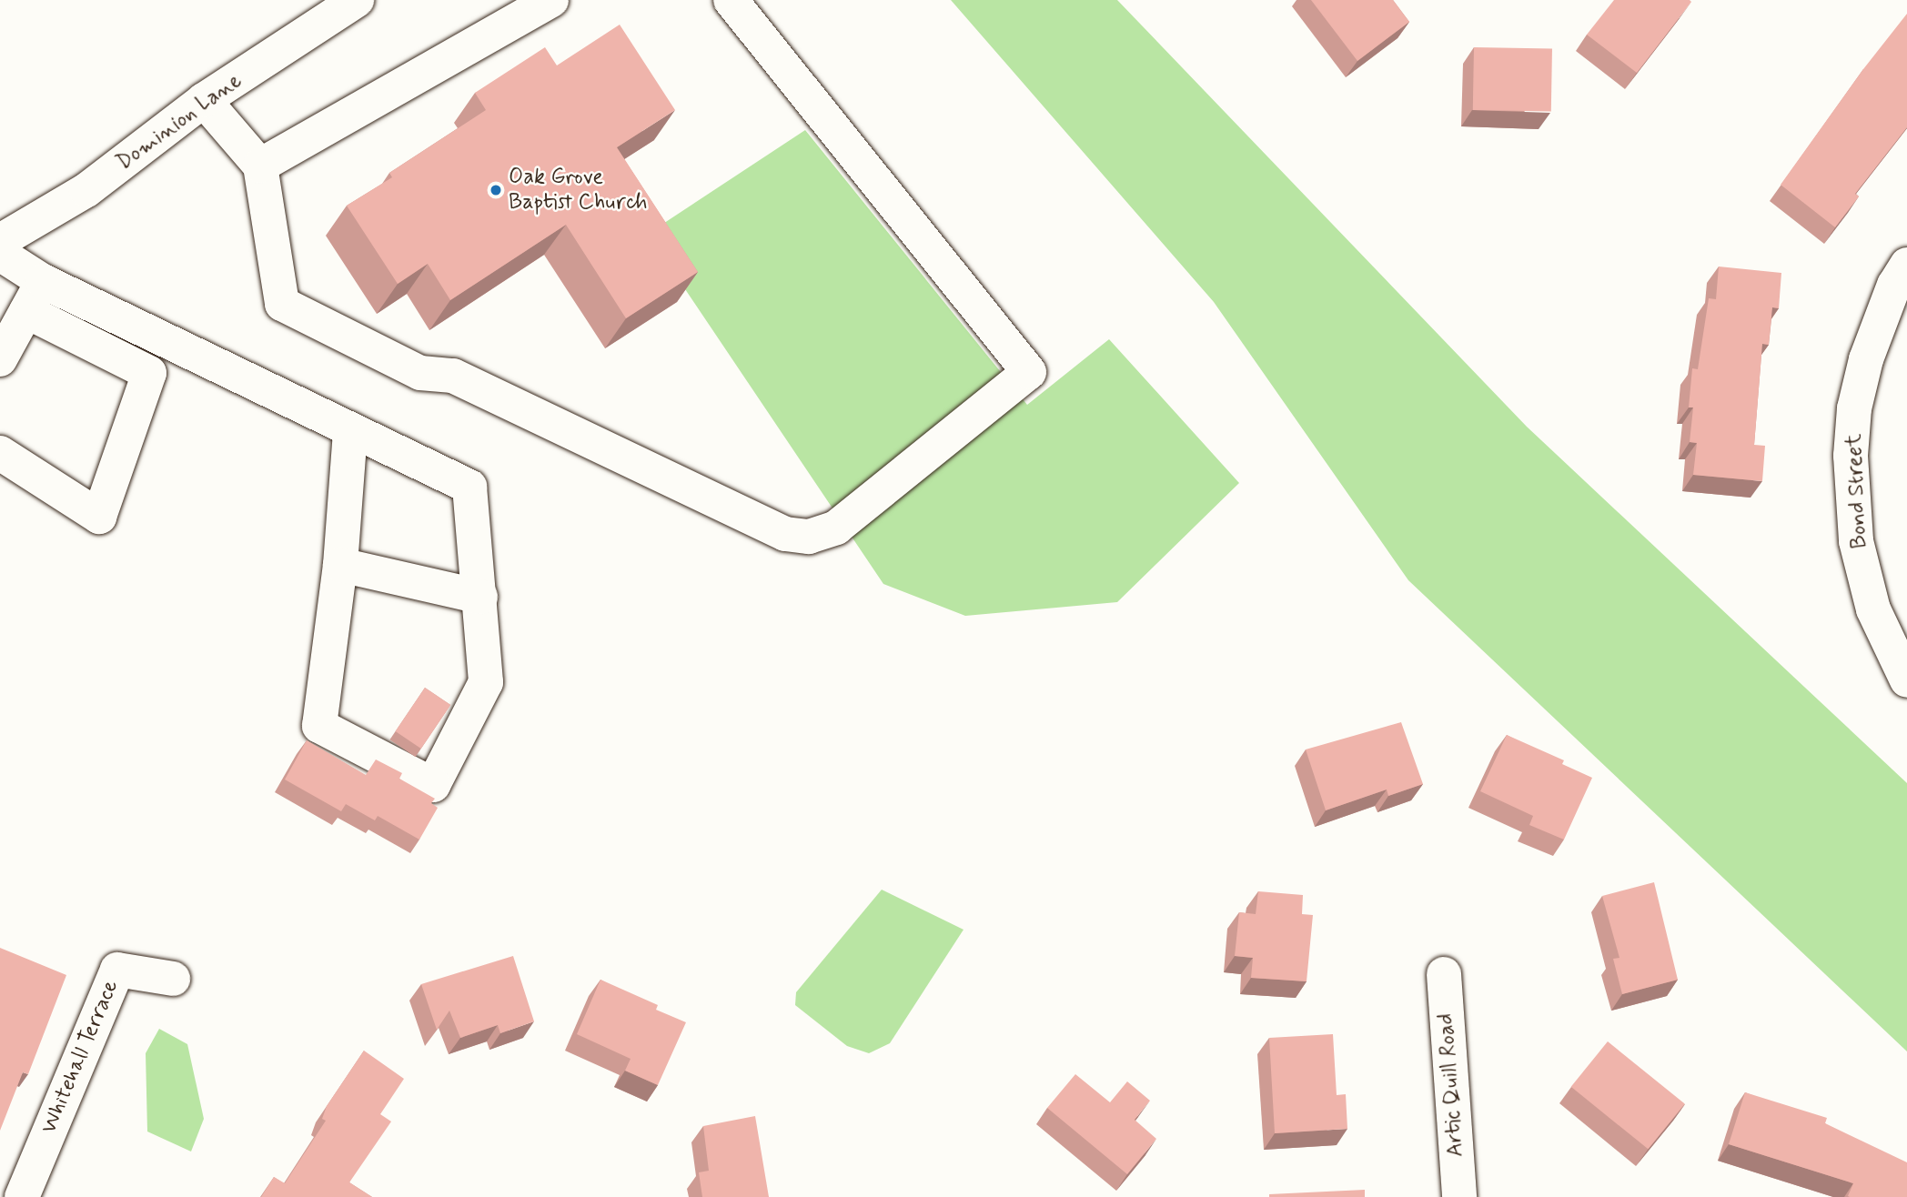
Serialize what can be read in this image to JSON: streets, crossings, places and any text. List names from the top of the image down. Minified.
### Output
{"streets":{"street":["Dominion Lane","Bond Street","Whitehall Terrace","Artic Quill Road"]},"places":["Oak Grove Baptist Church"]}
